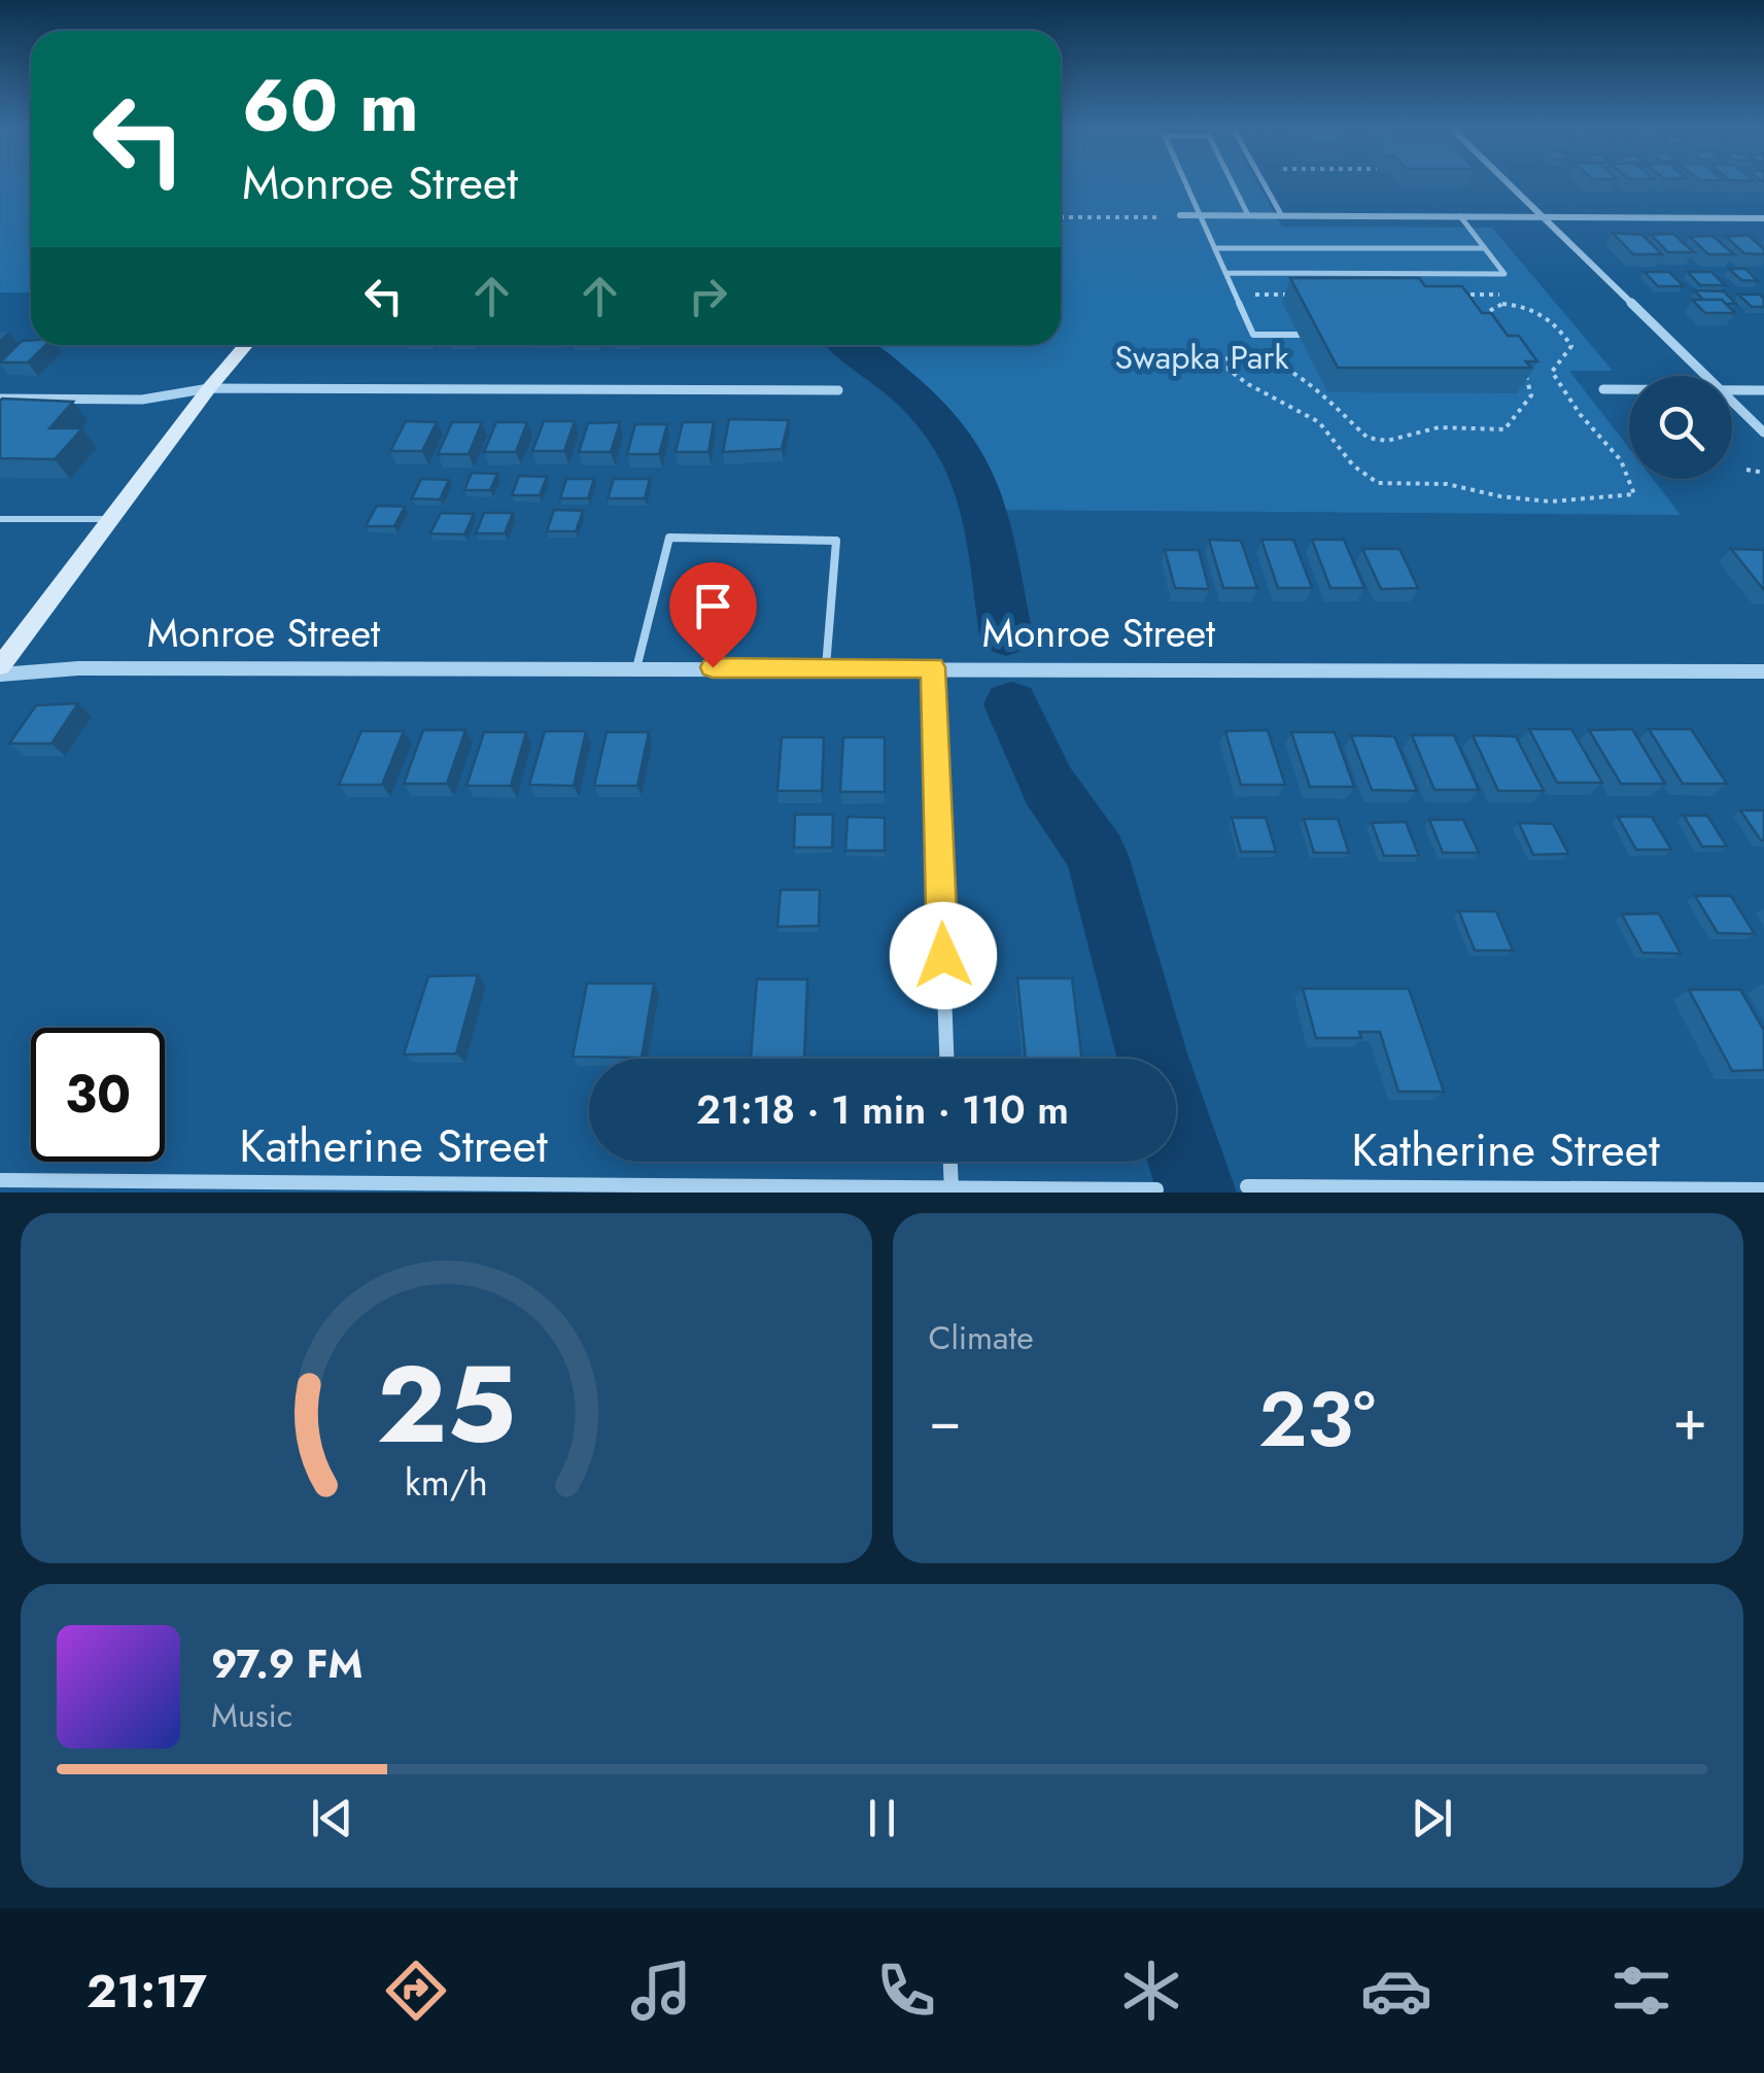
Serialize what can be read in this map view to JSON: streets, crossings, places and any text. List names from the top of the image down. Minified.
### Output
{"streets":{"street":["Monroe Street","Katherine Street"]},"parks":["Swapka Park"],"page":{"turn":["60 m","Monroe Street"],"limit":"30","trip":"21:18 · 1 min · 110 m","tile":"Climate","heat":["−","23°","+"],"song":["97.9 FM","Music"],"tabs":"21:17","gauge":["25","km/h"]}}
